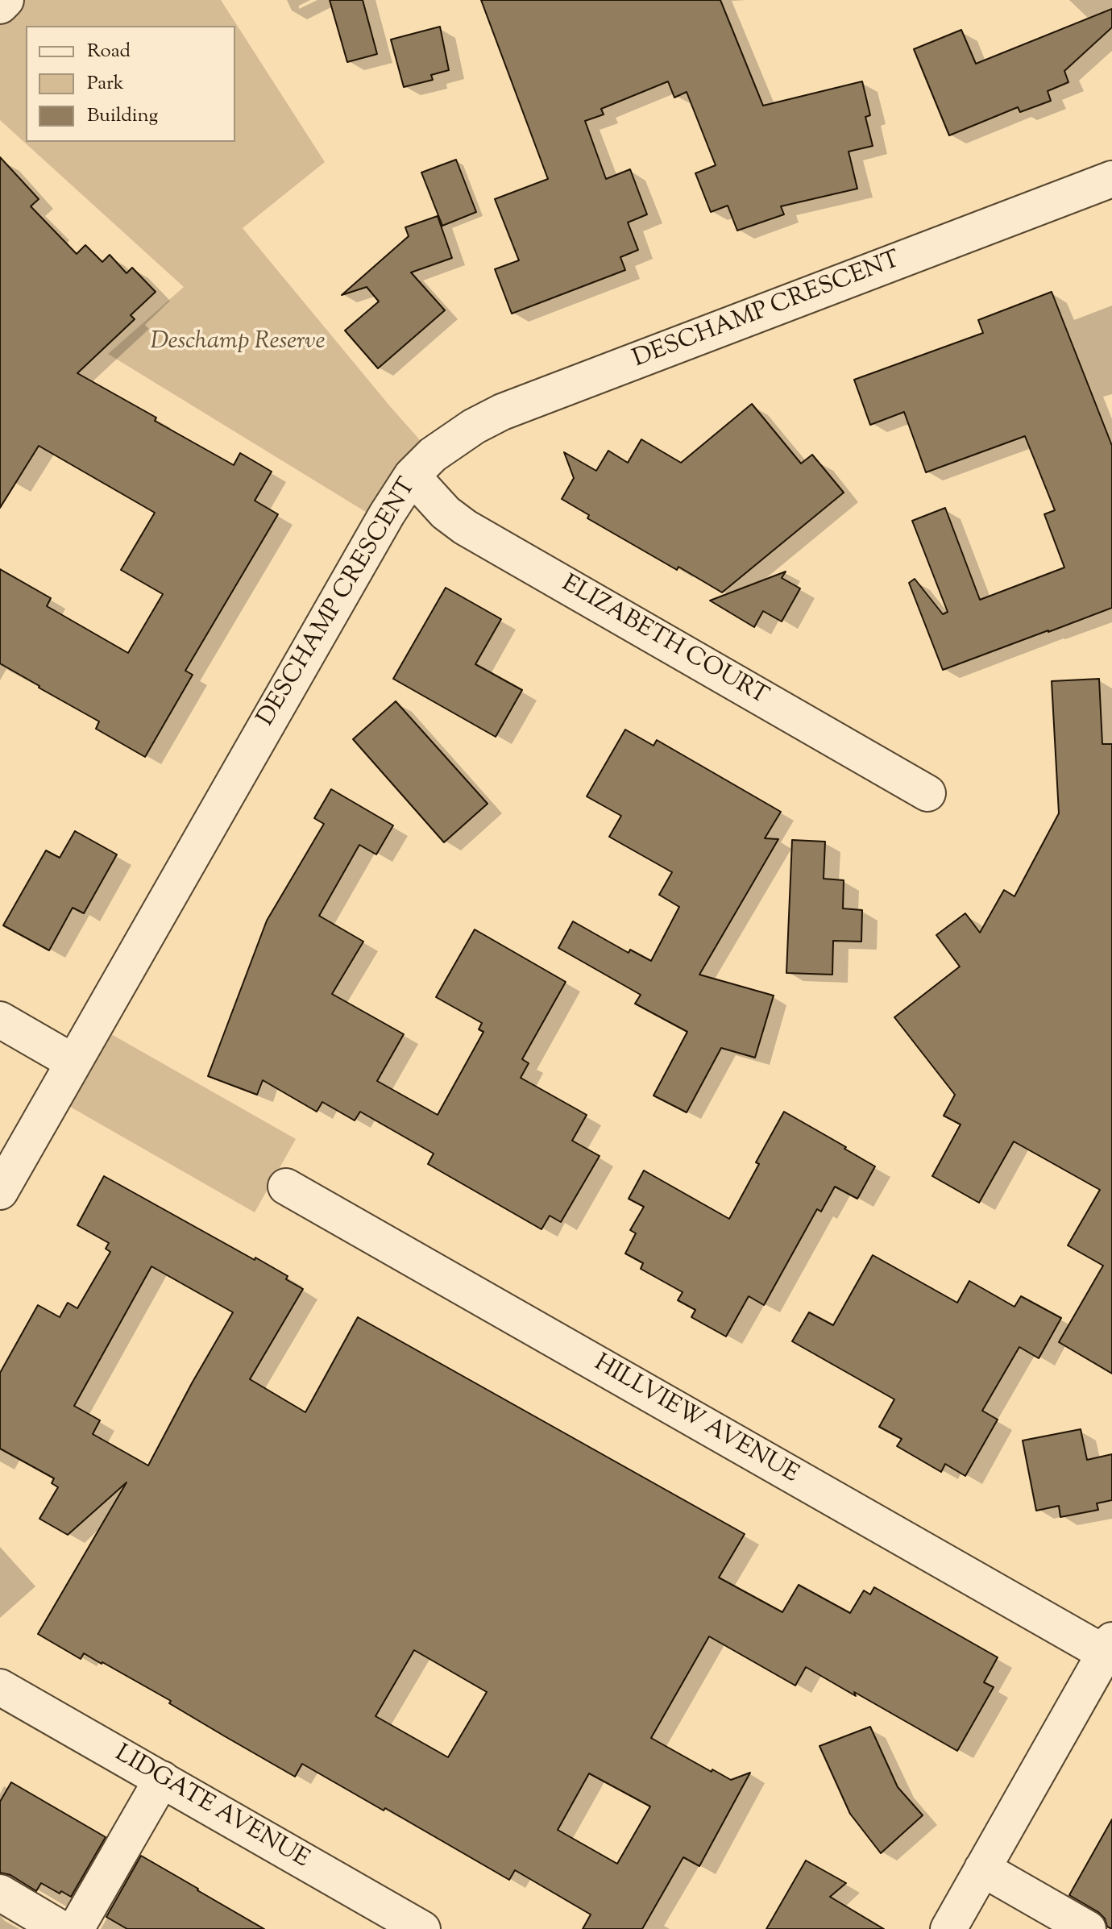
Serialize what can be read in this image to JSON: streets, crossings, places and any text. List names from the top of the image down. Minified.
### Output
{"streets":{"street":["DESCHAMP CRESCENT","ELIZABETH COURT","HILLVIEW AVENUE","LIDGATE AVENUE"]},"crossings":[["DESCHAMP CRESCENT","ELIZABETH COURT"]],"parks":["Deschamp Reserve"],"legend":["Road","Park","Building"]}
